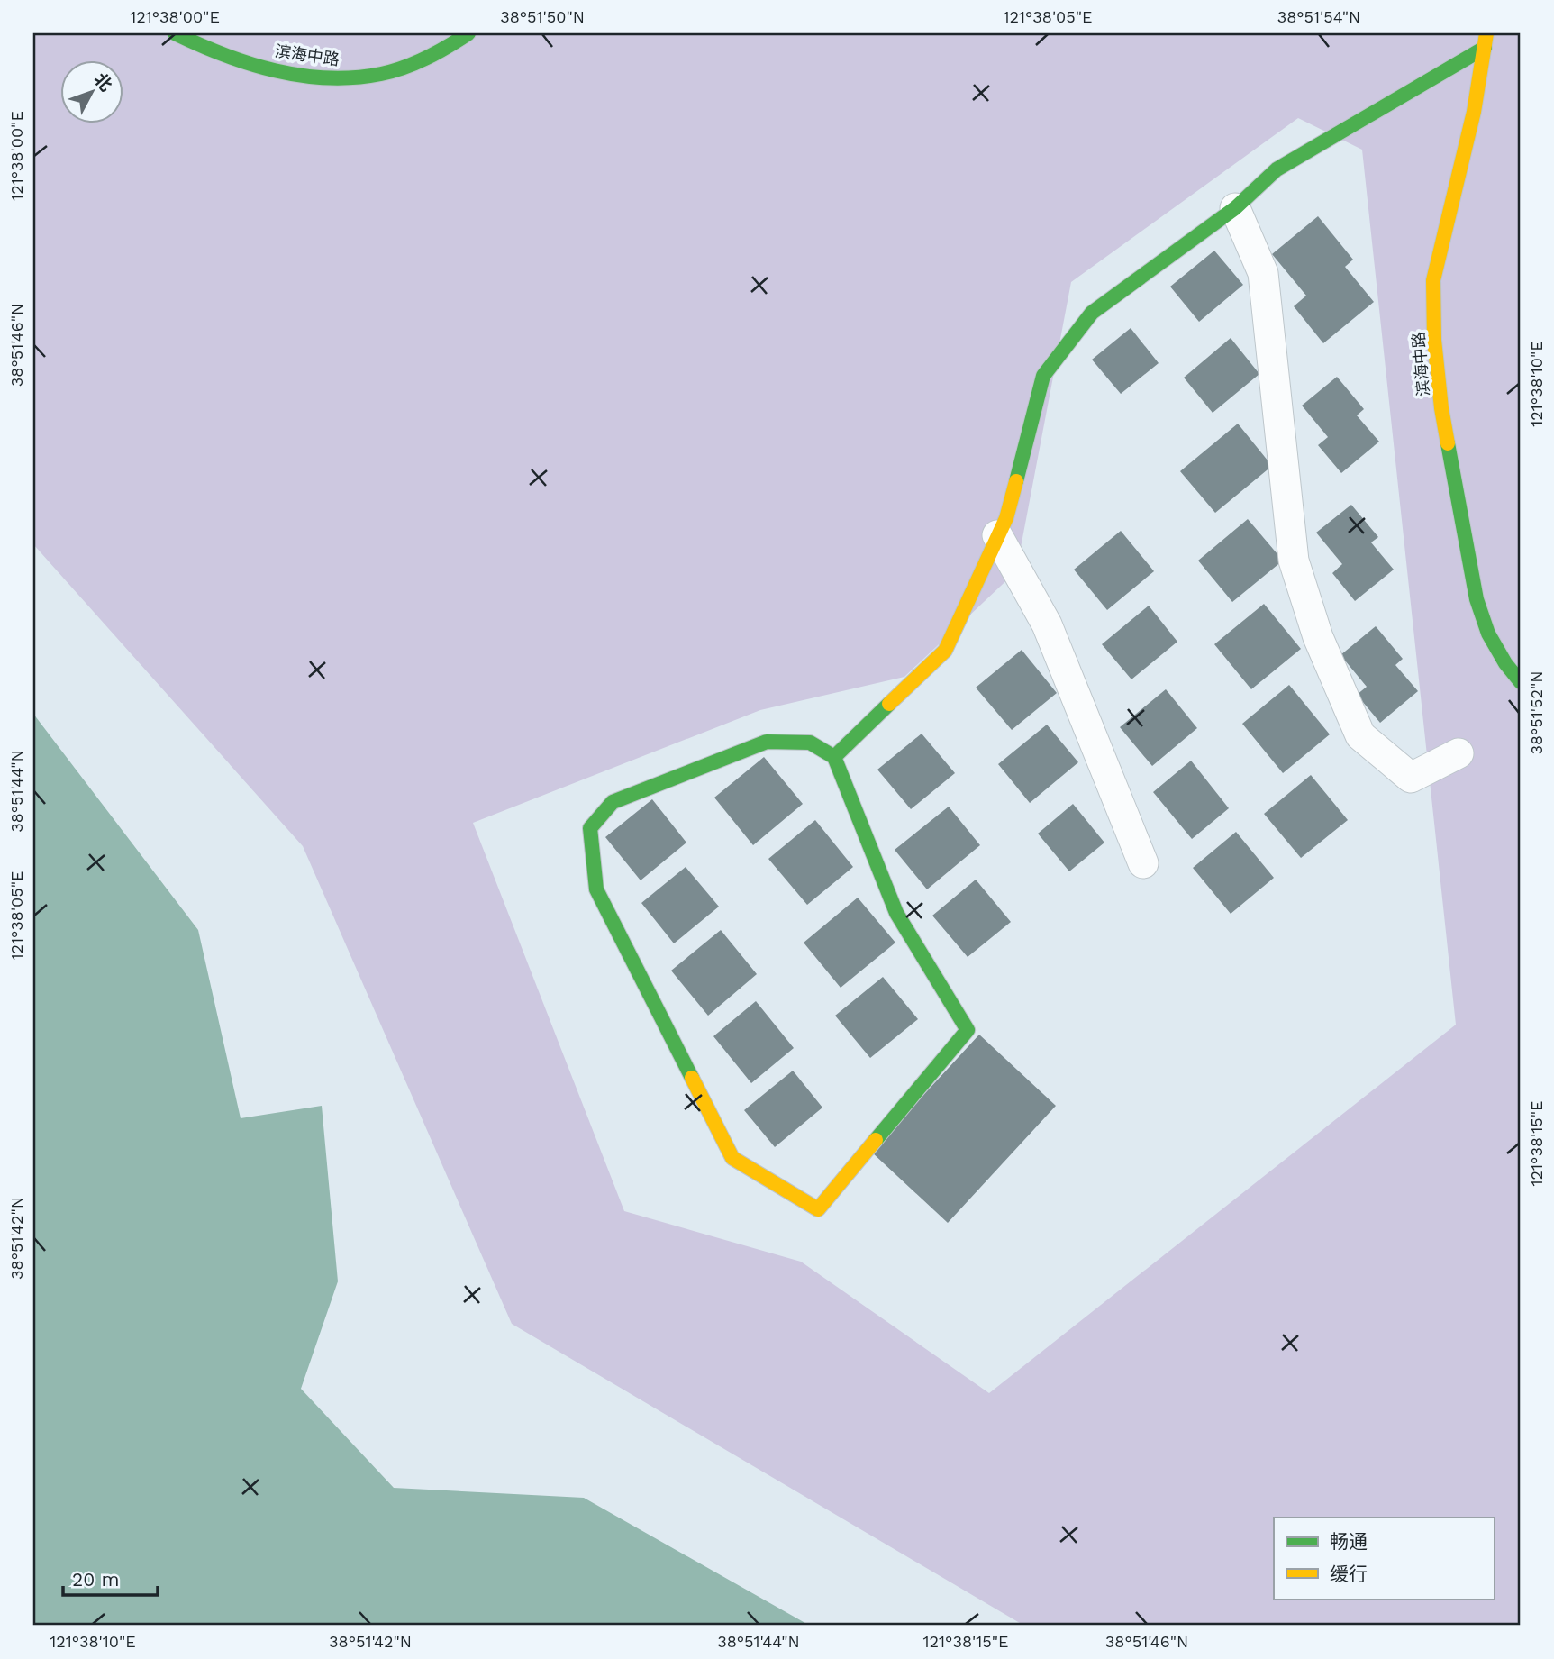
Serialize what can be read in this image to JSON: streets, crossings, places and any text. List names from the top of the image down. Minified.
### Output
{"streets":{"main road":["滨海中路"]},"legend":["畅通","缓行"],"scale_bar":"20 m","north":"top right","coordinates":["121°38'00\"E","38°51'50\"N","121°38'05\"E","38°51'54\"N","38°51'46\"N","121°38'10\"E","38°51'52\"N","38°51'44\"N","121°38'15\"E","38°51'42\"N"]}
